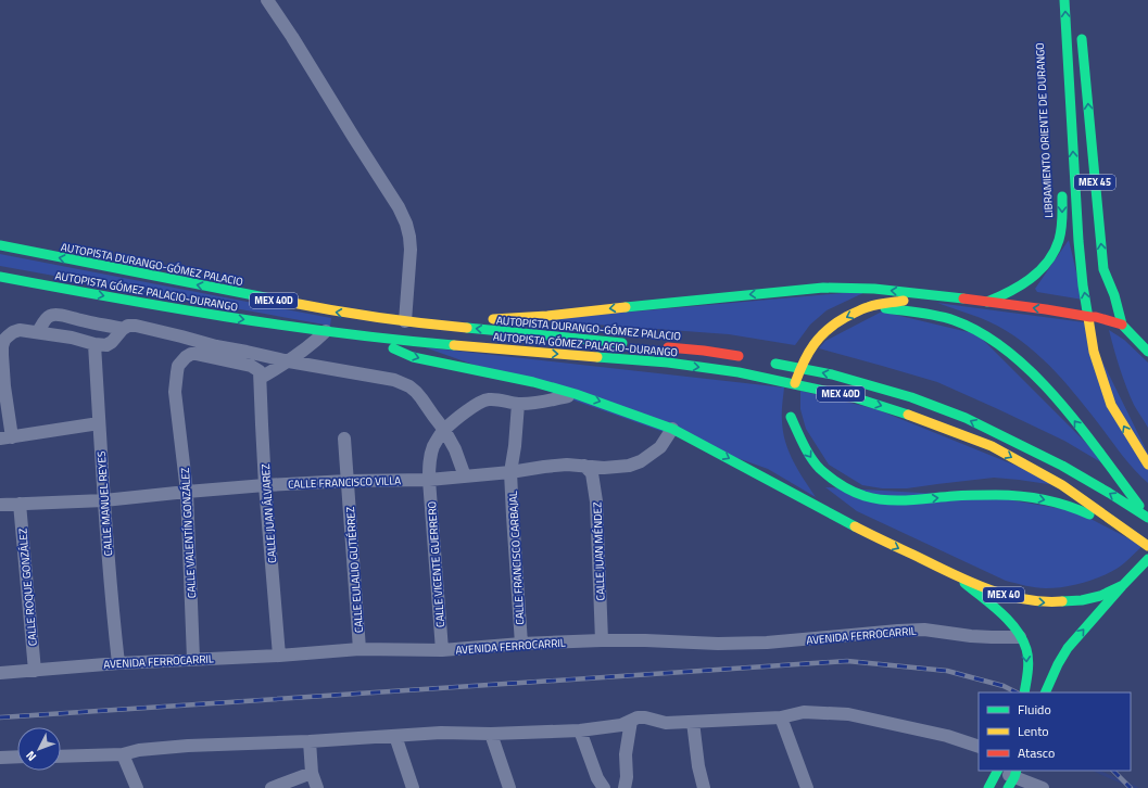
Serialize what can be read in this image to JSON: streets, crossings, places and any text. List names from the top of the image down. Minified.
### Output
{"streets":{"main road":["LIBRAMIENTO ORIENTE DE DURANGO","MEX 45","AUTOPISTA DURANGO-GÓMEZ PALACIO","AUTOPISTA GÓMEZ PALACIO-DURANGO","MEX 40D","MEX 40"],"street":["CALLE FRANCISCO VILLA","CALLE MANUEL REYES","CALLE JUAN ÁLVAREZ","CALLE VALENTÍN GONZÁLEZ","CALLE JUAN MÉNDEZ","CALLE FRANCISCO CARBAJAL","CALLE VICENTE GUERRERO","CALLE EULALIO GUTIÉRREZ","CALLE ROQUE GONZÁLEZ","AVENIDA FERROCARRIL"]},"crossings":[["AUTOPISTA GÓMEZ PALACIO-DURANGO","MEX 40D"],["CALLE FRANCISCO VILLA","CALLE MANUEL REYES"],["CALLE FRANCISCO VILLA","CALLE JUAN ÁLVAREZ"],["CALLE FRANCISCO VILLA","CALLE VALENTÍN GONZÁLEZ"],["CALLE FRANCISCO VILLA","CALLE JUAN MÉNDEZ"],["CALLE FRANCISCO VILLA","CALLE FRANCISCO CARBAJAL"],["CALLE FRANCISCO VILLA","CALLE VICENTE GUERRERO"],["CALLE FRANCISCO VILLA","CALLE EULALIO GUTIÉRREZ"],["CALLE FRANCISCO VILLA","CALLE ROQUE GONZÁLEZ"],["CALLE MANUEL REYES","AVENIDA FERROCARRIL"],["CALLE JUAN ÁLVAREZ","AVENIDA FERROCARRIL"],["CALLE VALENTÍN GONZÁLEZ","AVENIDA FERROCARRIL"],["CALLE JUAN MÉNDEZ","AVENIDA FERROCARRIL"],["CALLE FRANCISCO CARBAJAL","CALLE VICENTE GUERRERO"],["CALLE FRANCISCO CARBAJAL","AVENIDA FERROCARRIL"],["CALLE VICENTE GUERRERO","AVENIDA FERROCARRIL"],["CALLE EULALIO GUTIÉRREZ","AVENIDA FERROCARRIL"],["CALLE ROQUE GONZÁLEZ","AVENIDA FERROCARRIL"],["MEX 40","AVENIDA FERROCARRIL"]],"one_way":["LIBRAMIENTO ORIENTE DE DURANGO"],"legend":["Fluido","Lento","Atasco"],"north":"bottom left"}
